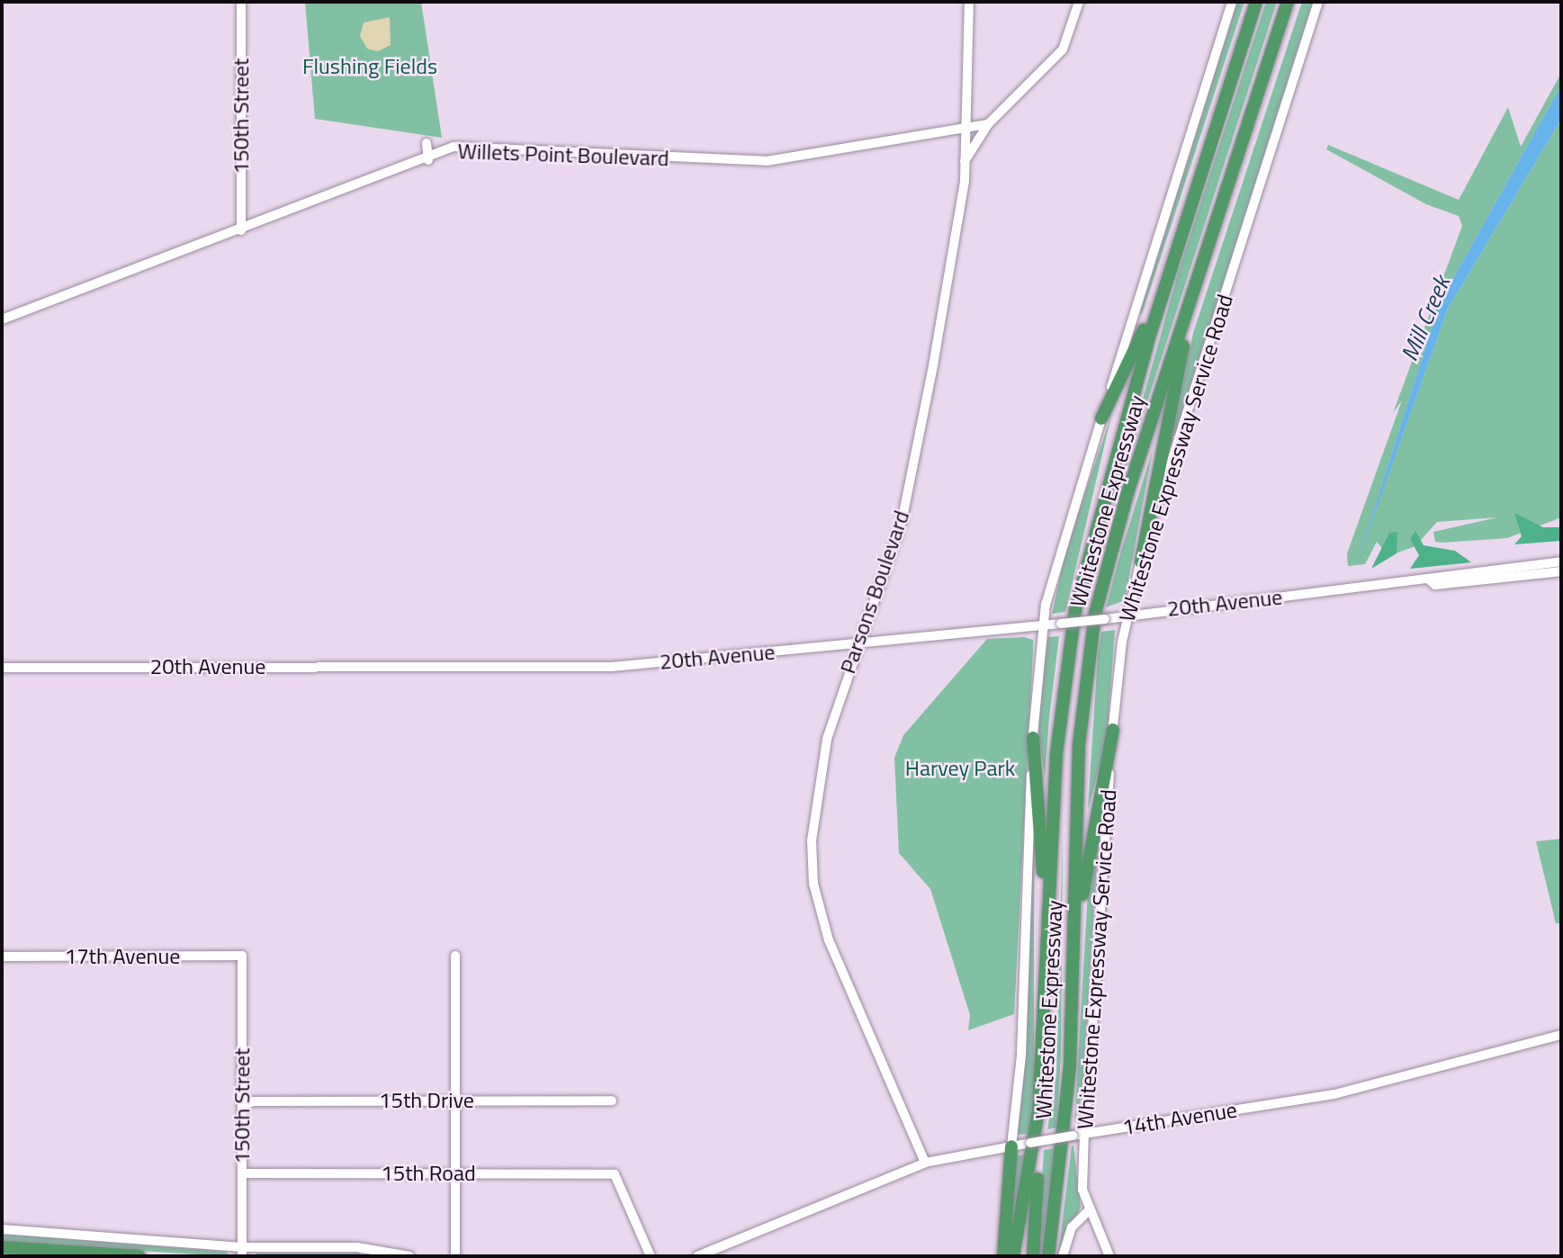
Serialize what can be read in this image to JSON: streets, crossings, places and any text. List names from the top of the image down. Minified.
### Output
{"streets":{"highway":["Whitestone Expressway"],"main road":["Whitestone Expressway Service Road","14th Avenue"],"street":["150th Street","Willets Point Boulevard","Parsons Boulevard","20th Avenue","17th Avenue","15th Drive","15th Road"]},"crossings":[["150th Street","Willets Point Boulevard"],["150th Street","17th Avenue"],["150th Street","15th Drive"],["150th Street","15th Road"],["Willets Point Boulevard","Parsons Boulevard"],["Whitestone Expressway Service Road","20th Avenue"],["Whitestone Expressway Service Road","14th Avenue"],["Parsons Boulevard","20th Avenue"],["Parsons Boulevard","14th Avenue"]],"water":["Mill Creek"],"parks":["Flushing Fields","Harvey Park"]}
